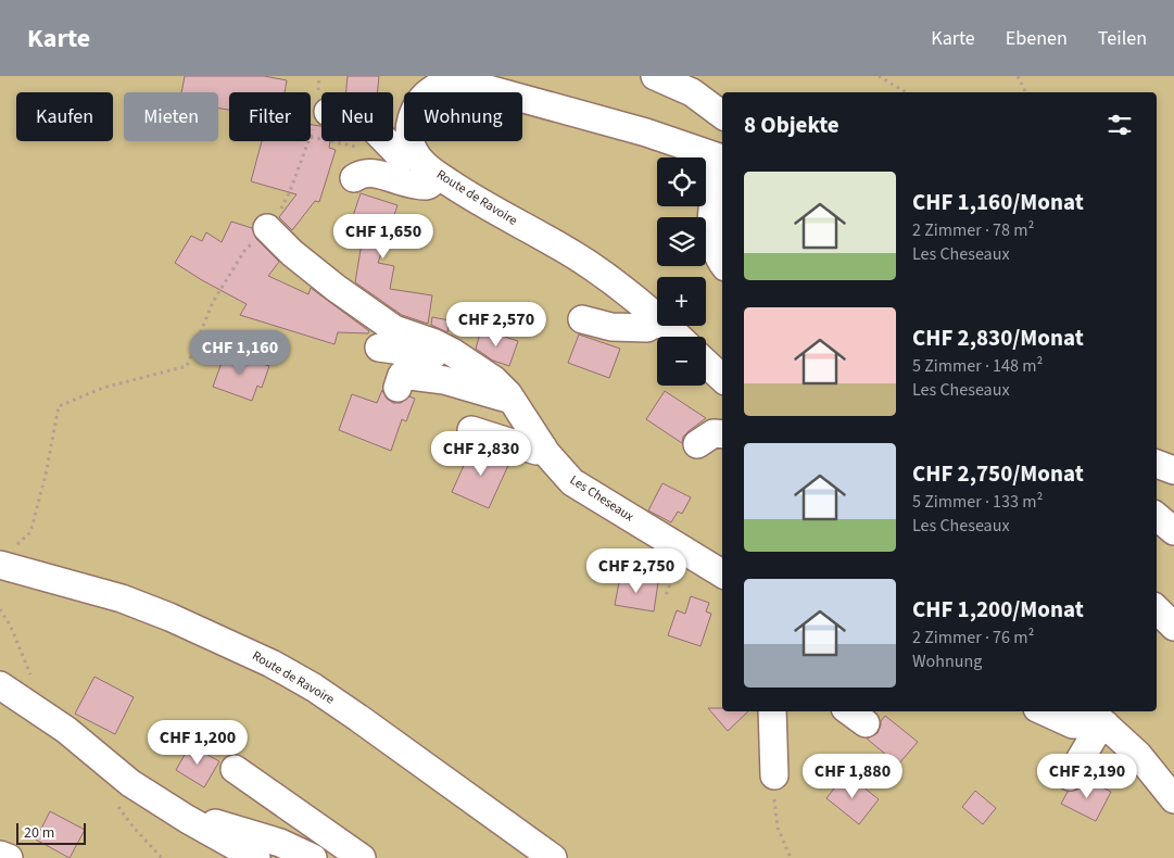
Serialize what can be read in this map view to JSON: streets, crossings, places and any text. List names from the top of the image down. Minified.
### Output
{"streets":{"street":["Route de Ravoire","Les Cheseaux"]},"scale_bar":"20 m","page":{"header":"Karte","nav":["Karte","Ebenen","Teilen"],"chip":["Kaufen","Mieten","Filter","Neu","Wohnung"],"heading":"8 Objekte","map_buttons":["+","−"],"list":[{"name":"CHF 1,160/Monat","note":"2 Zimmer · 78 m² · Les Cheseaux"},{"name":"CHF 2,830/Monat","note":"5 Zimmer · 148 m² · Les Cheseaux"},{"name":"CHF 2,750/Monat","note":"5 Zimmer · 133 m² · Les Cheseaux"},{"name":"CHF 1,200/Monat","note":"2 Zimmer · 76 m² · Wohnung"}],"price":["CHF 1,650","CHF 2,570","CHF 1,160","CHF 2,830","CHF 2,750","CHF 1,200","CHF 1,880","CHF 2,190"],"scale":"20 m"}}
